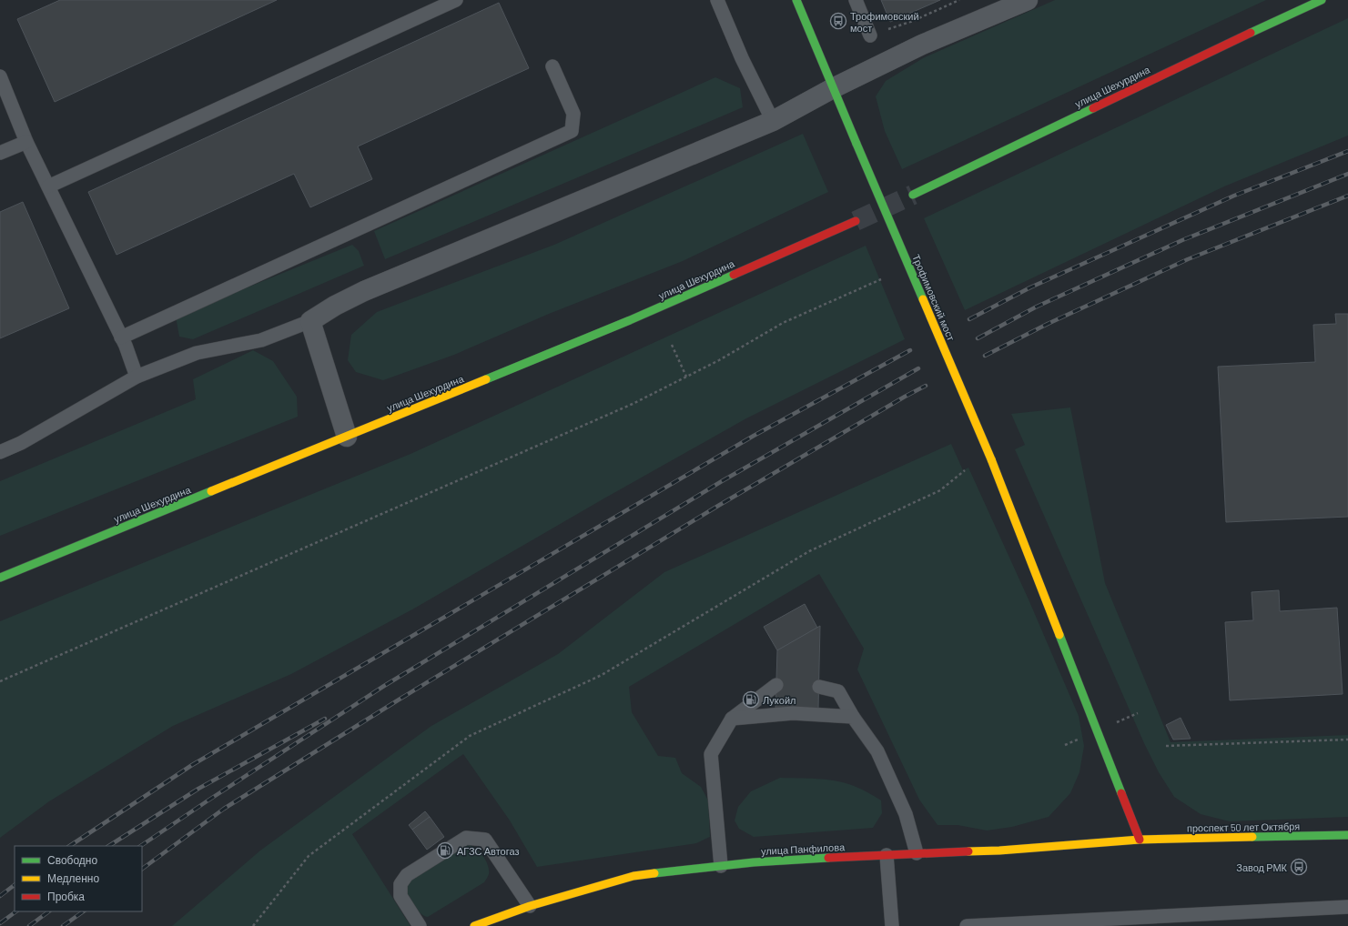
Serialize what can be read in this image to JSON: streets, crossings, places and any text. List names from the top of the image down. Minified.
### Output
{"streets":{"main road":["улица Шехурдина","Трофимовский мост","проспект 50 лет Октября","улица Панфилова"]},"crossings":[["Трофимовский мост","проспект 50 лет Октября"],["Трофимовский мост","улица Панфилова"],["проспект 50 лет Октября","улица Панфилова"]],"places":{"bus stop":["Трофимовский мост","Завод РМК"],"fuel station":["Лукойл","АГЗС Автогаз"]},"legend":["Свободно","Медленно","Пробка"]}
